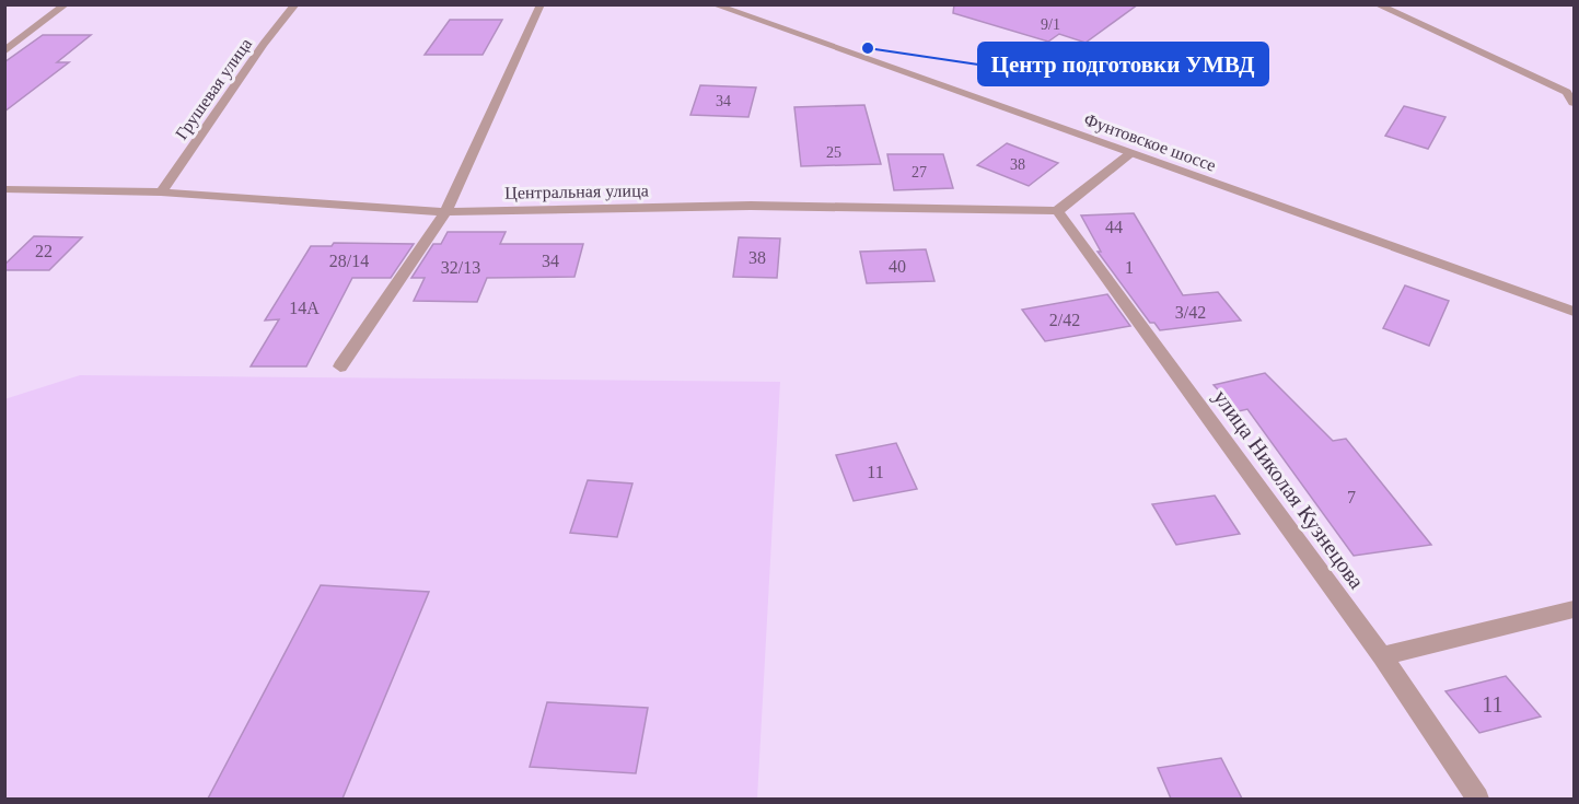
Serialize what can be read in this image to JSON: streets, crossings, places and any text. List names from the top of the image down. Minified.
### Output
{"streets":{"street":["Грушевая улица","Фунтовское шоссе","Центральная улица","улица Николая Кузнецова"]},"crossings":[["Грушевая улица","Центральная улица"],["Центральная улица","улица Николая Кузнецова"]],"places":["Центр подготовки УМВД"],"house_numbers":["9/1","34","25","38","27","44","22","38","28/14","34","40","32/13","1","14А","3/42","2/42","11","7","11"]}
